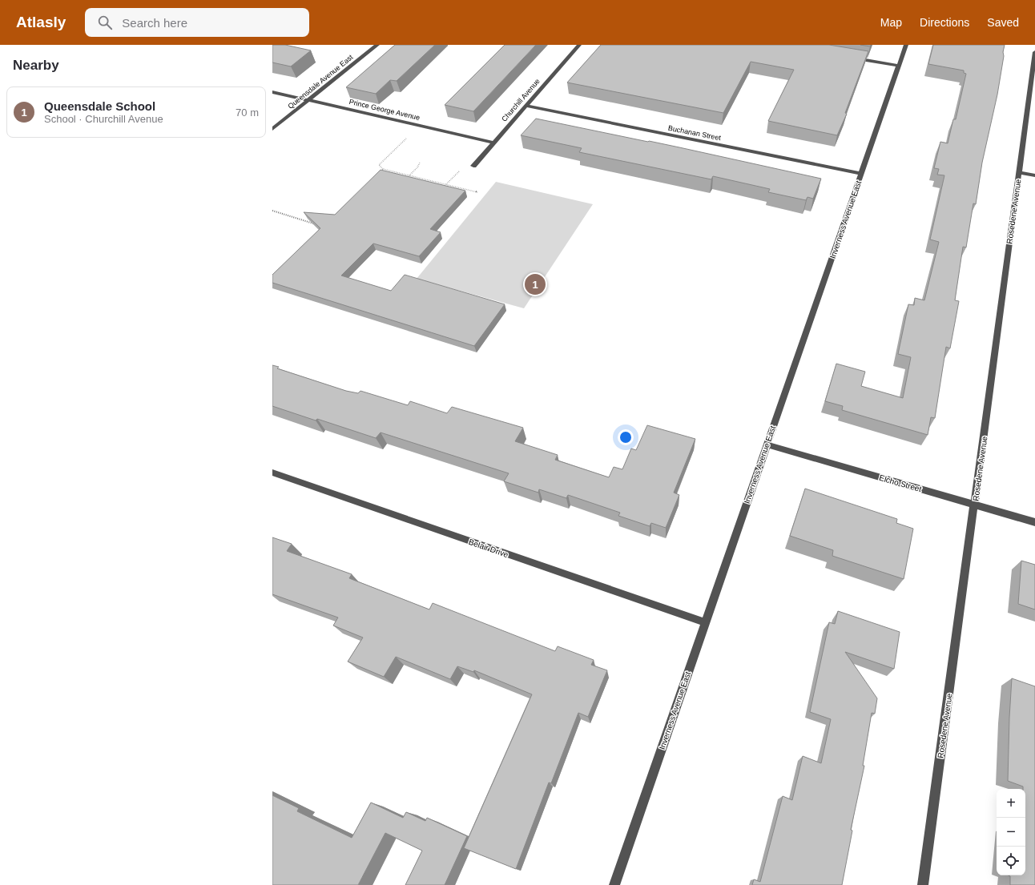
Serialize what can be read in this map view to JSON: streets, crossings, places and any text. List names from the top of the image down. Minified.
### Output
{"streets":{"street":["Queensdale Avenue East","Churchill Avenue","Prince George Avenue","Buchanan Street","Rosedene Avenue","Inverness Avenue East","Elcho Street","Belair Drive"]},"crossings":[["Queensdale Avenue East","Prince George Avenue"],["Churchill Avenue","Prince George Avenue"],["Churchill Avenue","Buchanan Street"],["Buchanan Street","Inverness Avenue East"],["Rosedene Avenue","Elcho Street"],["Inverness Avenue East","Elcho Street"],["Inverness Avenue East","Belair Drive"]],"page":{"header":"Atlasly","search":"Search here","nav":["Map","Directions","Saved"],"heading":"Nearby","list":[{"mark":"1","name":"Queensdale School","note":"School · Churchill Avenue","value":"70 m"}],"pins":"1","map_buttons":["+","−"]}}
